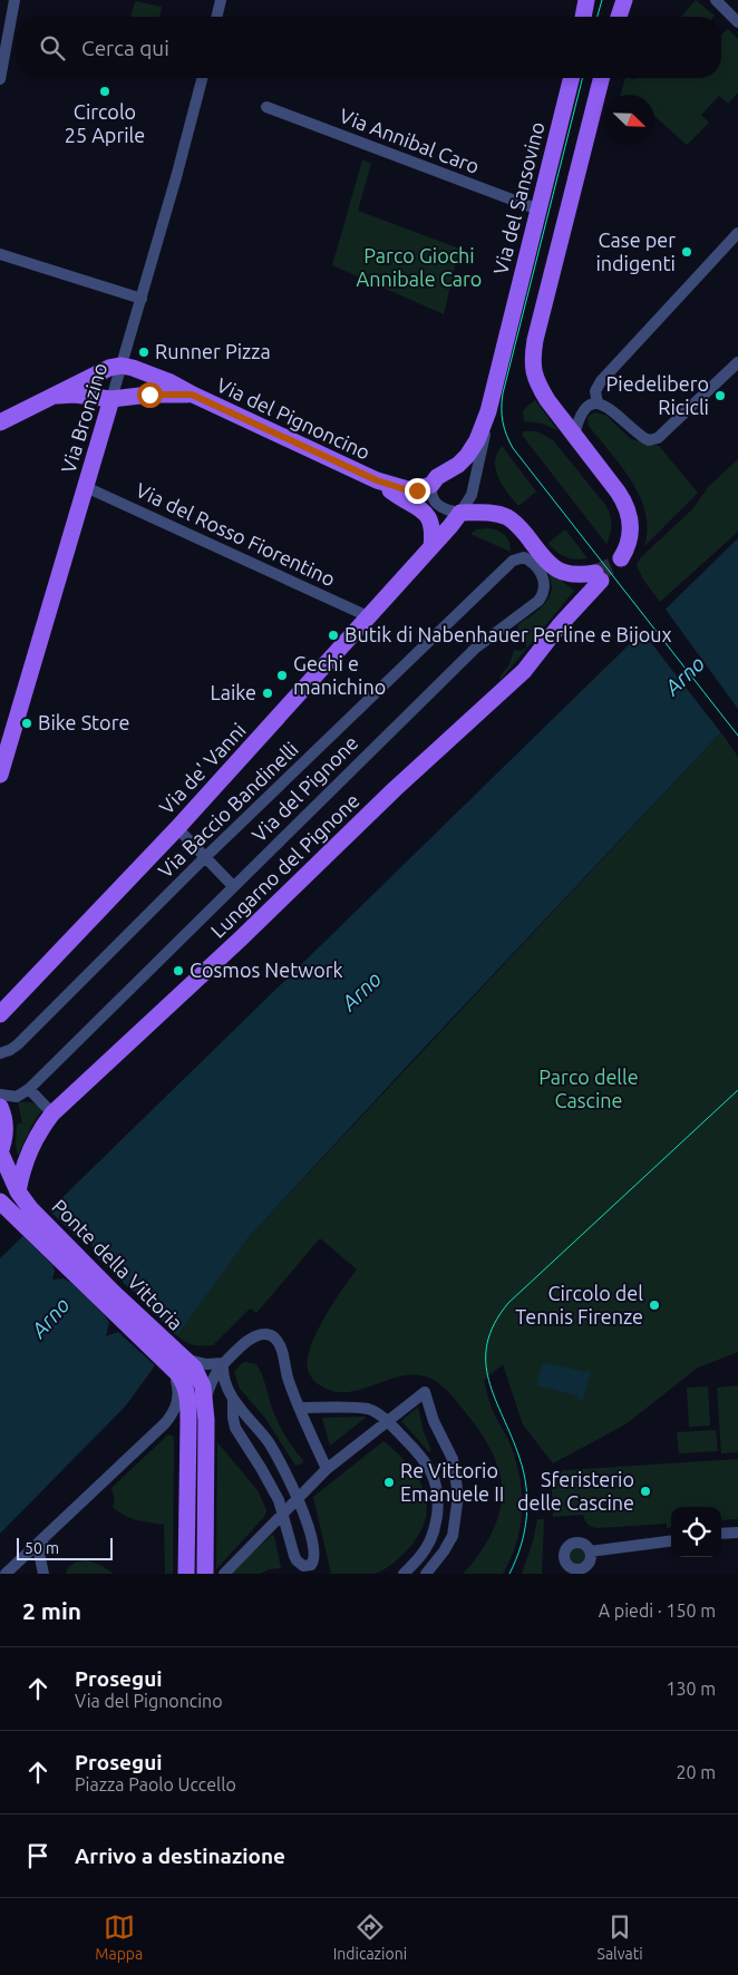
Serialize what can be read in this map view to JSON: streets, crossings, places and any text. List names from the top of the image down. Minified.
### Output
{"streets":{"main road":["Via del Sansovino","Via Bronzino","Via del Pignoncino","Via de' Vanni","Lungarno del Pignone","Ponte della Vittoria"],"street":["Via Annibal Caro","Via del Rosso Fiorentino","Via del Pignone","Via Baccio Bandinelli"]},"crossings":[["Via Annibal Caro","Via del Sansovino"],["Via Bronzino","Via del Pignoncino"],["Via Bronzino","Via del Rosso Fiorentino"],["Via del Rosso Fiorentino","Via de' Vanni"],["Via de' Vanni","Lungarno del Pignone"],["Via del Pignone","Via Baccio Bandinelli"],["Lungarno del Pignone","Ponte della Vittoria"]],"water":["Arno"],"parks":["Parco Giochi Annibale Caro","Parco delle Cascine"],"places":["Circolo 25 Aprile","Case per indigenti","Runner Pizza","Piedelibero Ricicli","Butik di Nabenhauer Perline e Bijoux","Gechi e manichino","Laike","Bike Store","Cosmos Network","Circolo del Tennis Firenze","Re Vittorio Emanuele II","Sferisterio delle Cascine"],"scale_bar":"50 m","north":"bottom right","page":{"search":"Cerca qui","scale":"50 m","heading":["2 min","A piedi · 150 m"],"list":[["Prosegui","Via del Pignoncino","130 m"],["Prosegui","Piazza Paolo Uccello","20 m"],"Arrivo a destinazione"],"nav":["Mappa","Indicazioni","Salvati"]}}
